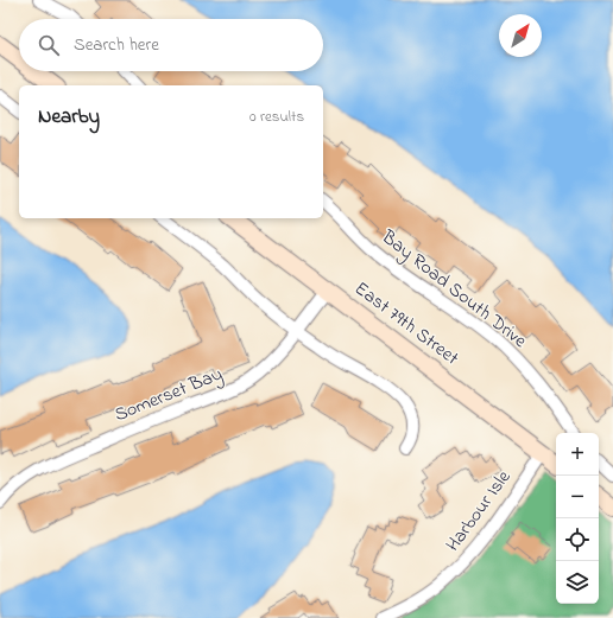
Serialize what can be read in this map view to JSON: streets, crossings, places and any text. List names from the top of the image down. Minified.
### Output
{"streets":{"street":["Bay Road South Drive","East 79th Street","Somerset Bay","Harbour Isle"]},"crossings":[["East 79th Street","Somerset Bay"],["East 79th Street","Harbour Isle"]],"north":"top right","page":{"search":"Search here","heading":["Nearby","0 results"],"map_buttons":["+","−"]}}
